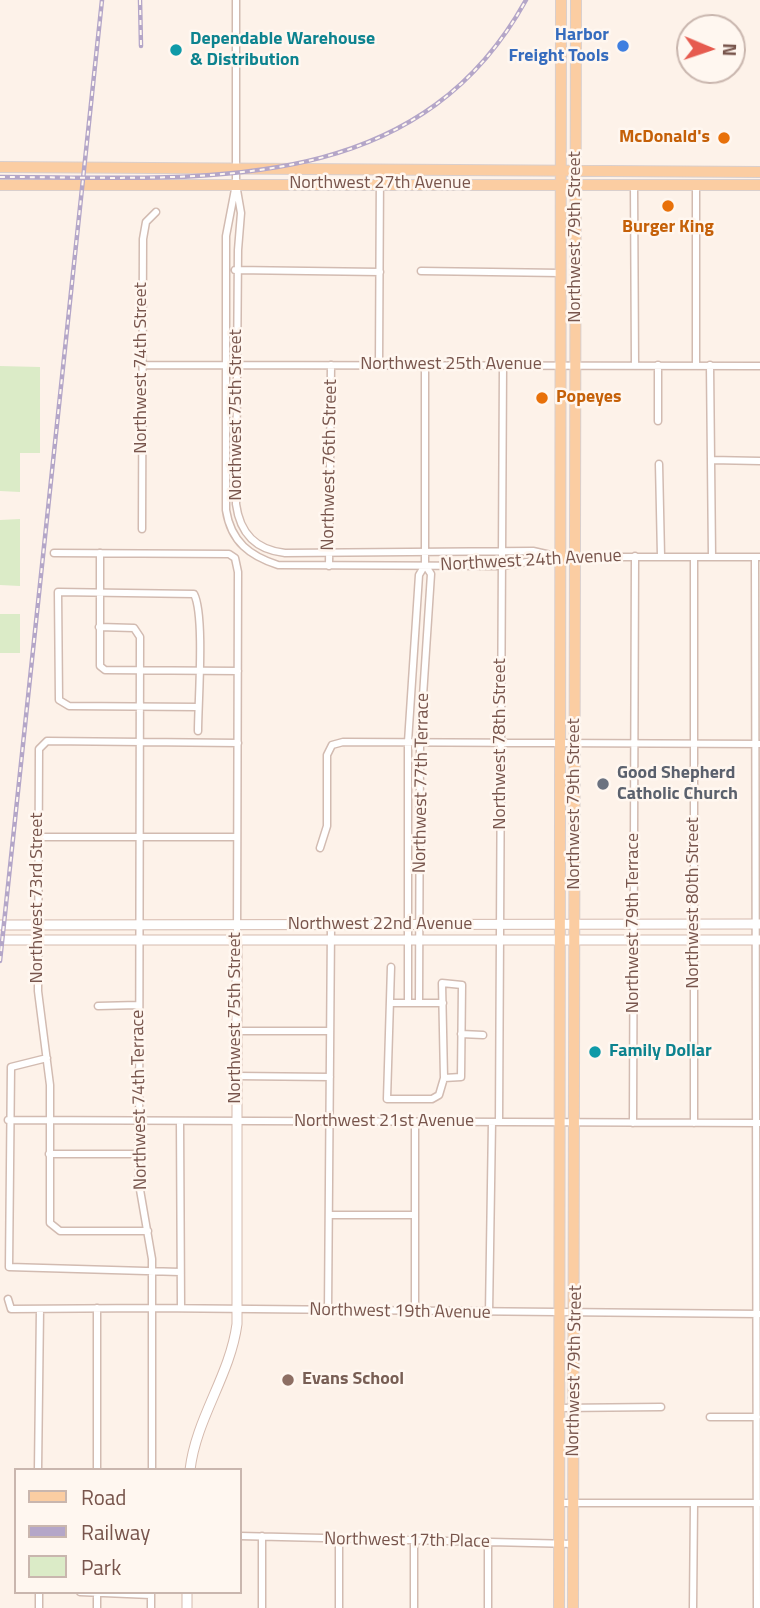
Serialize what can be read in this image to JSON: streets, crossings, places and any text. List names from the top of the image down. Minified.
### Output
{"streets":{"main road":["Northwest 27th Avenue","Northwest 79th Street","Northwest 75th Street","Northwest 22nd Avenue"],"street":["Northwest 25th Avenue","Northwest 74th Street","Northwest 76th Street","Northwest 24th Avenue","Northwest 78th Street","Northwest 77th Terrace","Northwest 73rd Street","Northwest 80th Street","Northwest 79th Terrace","Northwest 74th Terrace","Northwest 21st Avenue","Northwest 19th Avenue","Northwest 17th Place"]},"crossings":[["Northwest 27th Avenue","Northwest 79th Street"],["Northwest 27th Avenue","Northwest 75th Street"],["Northwest 79th Street","Northwest 25th Avenue"],["Northwest 79th Street","Northwest 75th Street"],["Northwest 79th Street","Northwest 24th Avenue"],["Northwest 79th Street","Northwest 22nd Avenue"],["Northwest 79th Street","Northwest 21st Avenue"],["Northwest 79th Street","Northwest 19th Avenue"],["Northwest 79th Street","Northwest 17th Place"],["Northwest 25th Avenue","Northwest 74th Street"],["Northwest 25th Avenue","Northwest 75th Street"],["Northwest 25th Avenue","Northwest 76th Street"],["Northwest 25th Avenue","Northwest 78th Street"],["Northwest 25th Avenue","Northwest 77th Terrace"],["Northwest 75th Street","Northwest 76th Street"],["Northwest 75th Street","Northwest 24th Avenue"],["Northwest 75th Street","Northwest 78th Street"],["Northwest 75th Street","Northwest 77th Terrace"],["Northwest 75th Street","Northwest 22nd Avenue"],["Northwest 75th Street","Northwest 21st Avenue"],["Northwest 75th Street","Northwest 19th Avenue"],["Northwest 76th Street","Northwest 24th Avenue"],["Northwest 24th Avenue","Northwest 78th Street"],["Northwest 24th Avenue","Northwest 77th Terrace"],["Northwest 24th Avenue","Northwest 80th Street"],["Northwest 24th Avenue","Northwest 79th Terrace"],["Northwest 78th Street","Northwest 22nd Avenue"],["Northwest 78th Street","Northwest 21st Avenue"],["Northwest 78th Street","Northwest 19th Avenue"],["Northwest 77th Terrace","Northwest 22nd Avenue"],["Northwest 73rd Street","Northwest 22nd Avenue"],["Northwest 73rd Street","Northwest 74th Terrace"],["Northwest 73rd Street","Northwest 21st Avenue"],["Northwest 80th Street","Northwest 22nd Avenue"],["Northwest 80th Street","Northwest 21st Avenue"],["Northwest 79th Terrace","Northwest 22nd Avenue"],["Northwest 79th Terrace","Northwest 21st Avenue"],["Northwest 22nd Avenue","Northwest 74th Terrace"],["Northwest 74th Terrace","Northwest 21st Avenue"],["Northwest 74th Terrace","Northwest 19th Avenue"]],"places":["Harbor Freight Tools","Dependable Warehouse & Distribution","McDonald's","Burger King","Popeyes","Good Shepherd Catholic Church","Family Dollar","Evans School"],"legend":["Road","Railway","Park"],"north":"right"}
